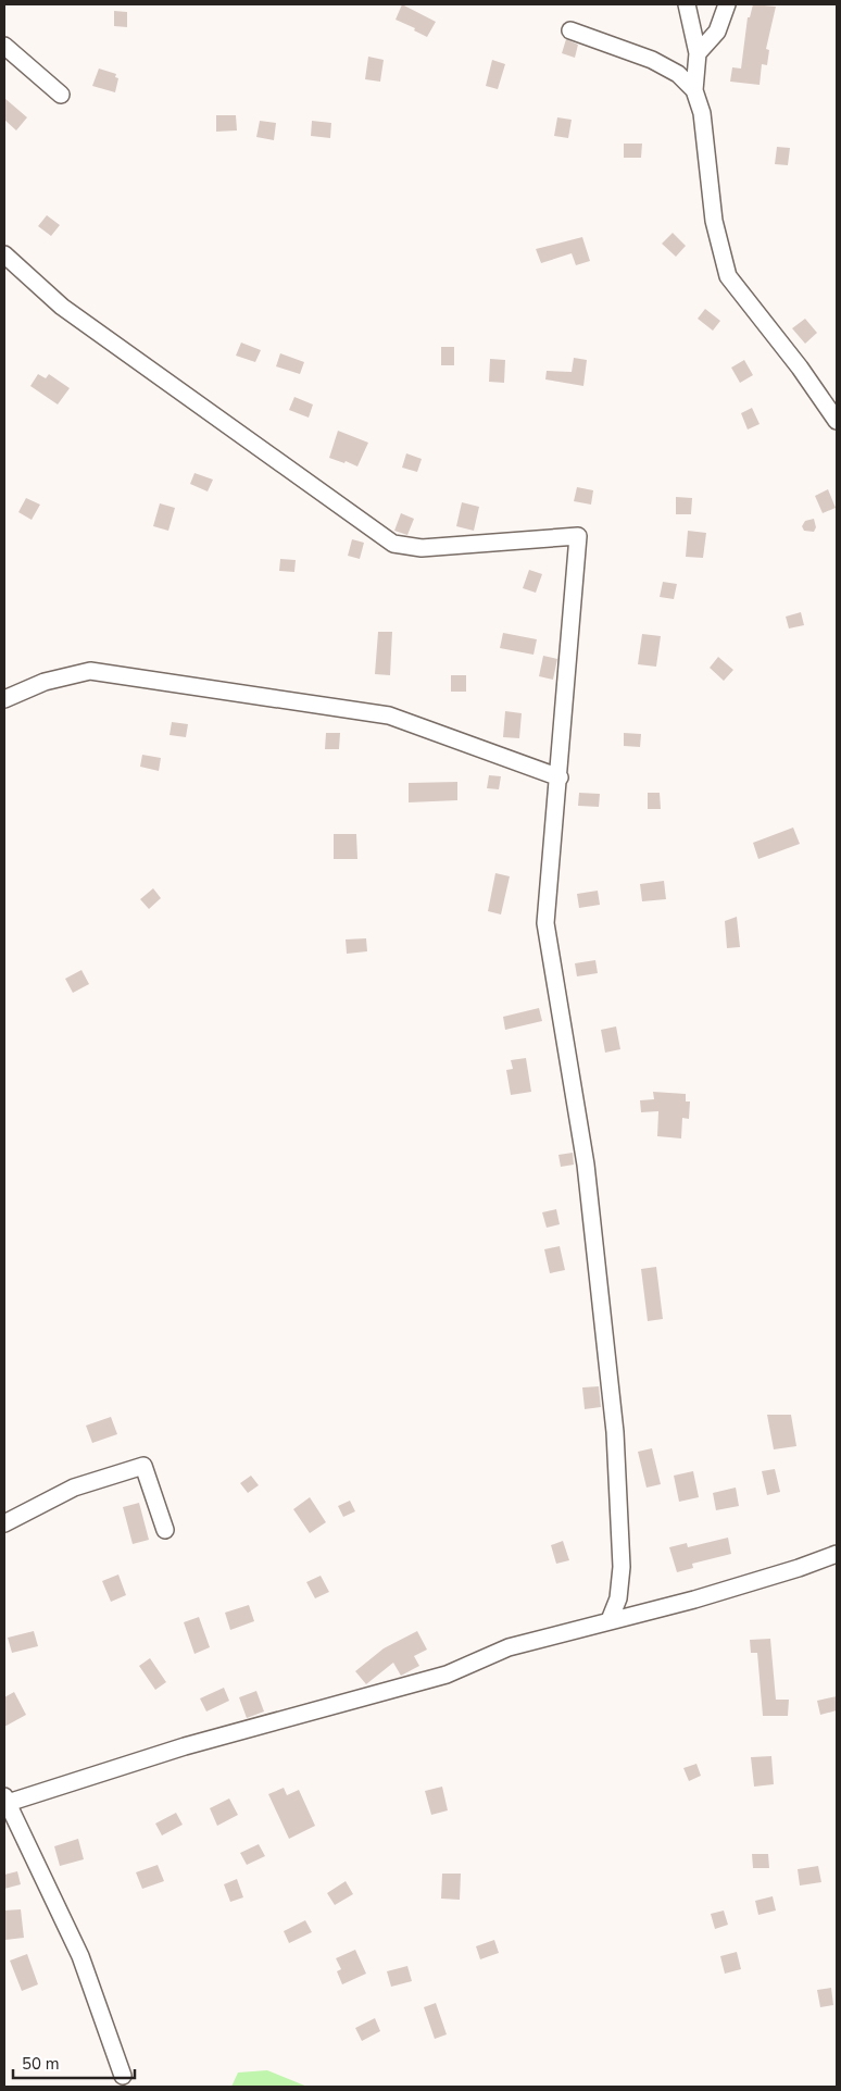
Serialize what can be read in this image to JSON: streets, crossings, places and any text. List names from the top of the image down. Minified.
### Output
{"scale_bar":"50 m"}
